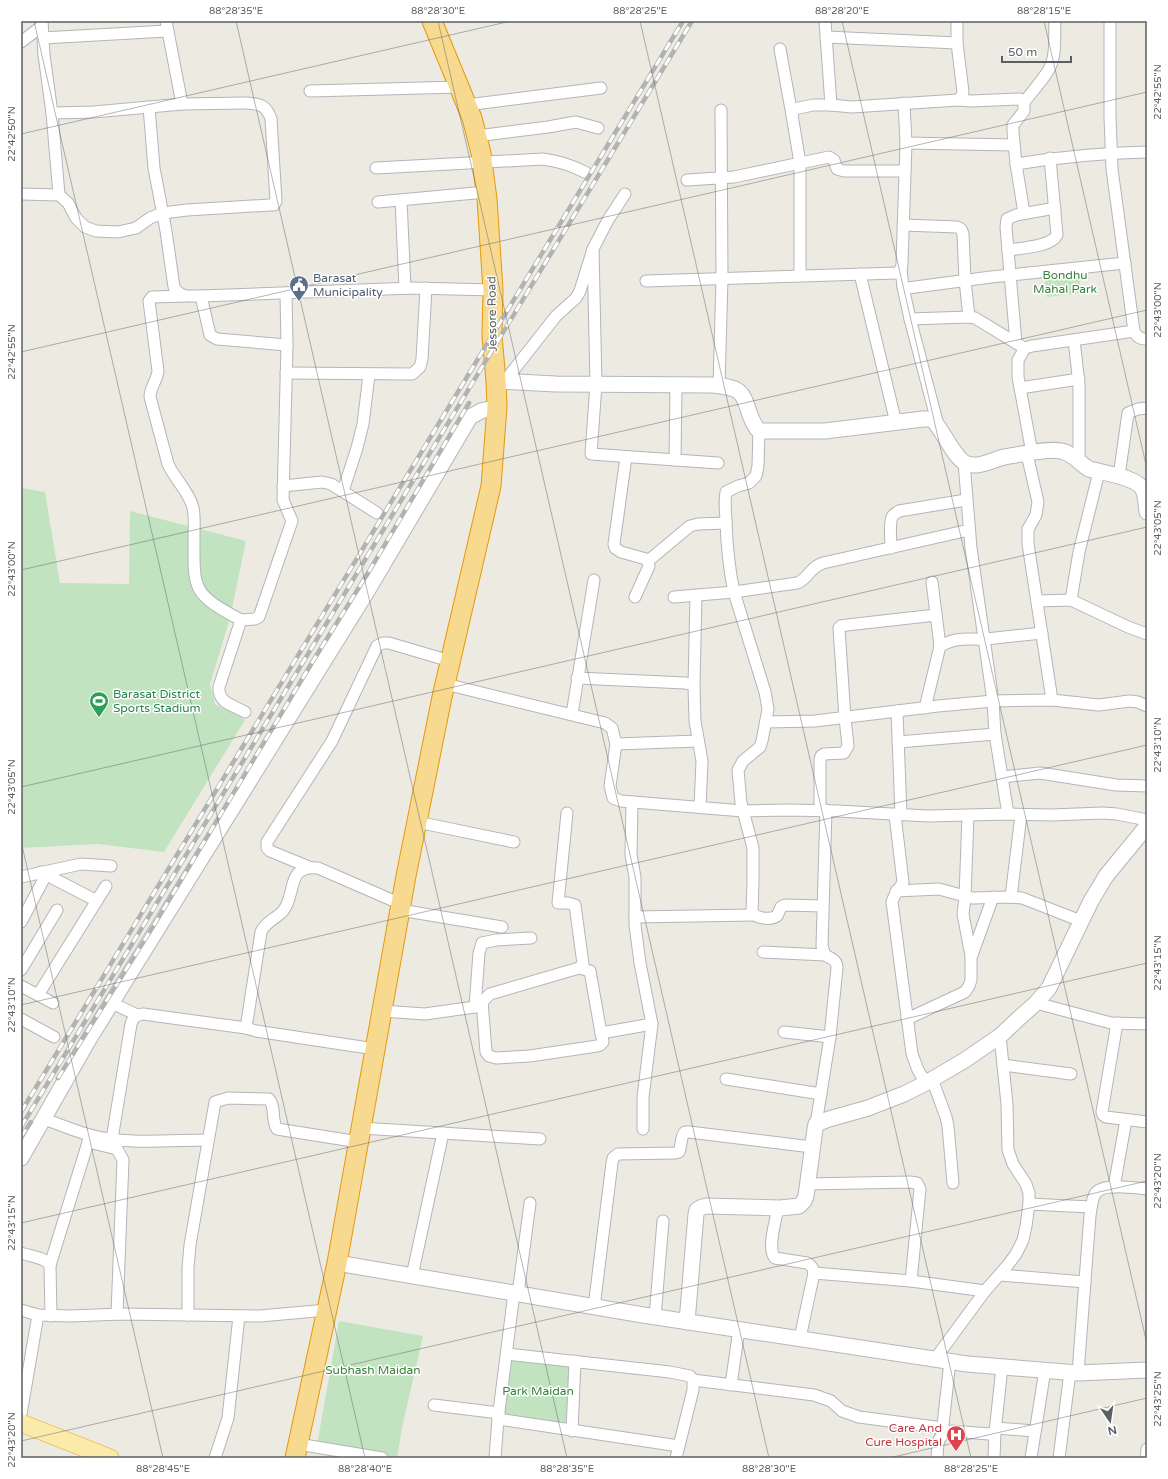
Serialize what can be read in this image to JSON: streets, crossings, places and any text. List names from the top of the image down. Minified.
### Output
{"streets":{"highway":["Jessore Road"]},"parks":["Bondhu Mahal Park","Subhash Maidan","Park Maidan"],"places":{"public building":["Barasat Municipality"],"sports":["Barasat District Sports Stadium"],"hospital":["Care And Cure Hospital"]},"scale_bar":"50 m","north":"bottom","coordinates":["88°28'35\"E","88°28'30\"E","88°28'25\"E","88°28'20\"E","88°28'15\"E","22°42'55\"N","22°42'50\"N","22°43'00\"N","22°43'05\"N","22°43'10\"N","22°43'15\"N","22°43'20\"N","22°43'25\"N","88°28'45\"E","88°28'40\"E"]}
